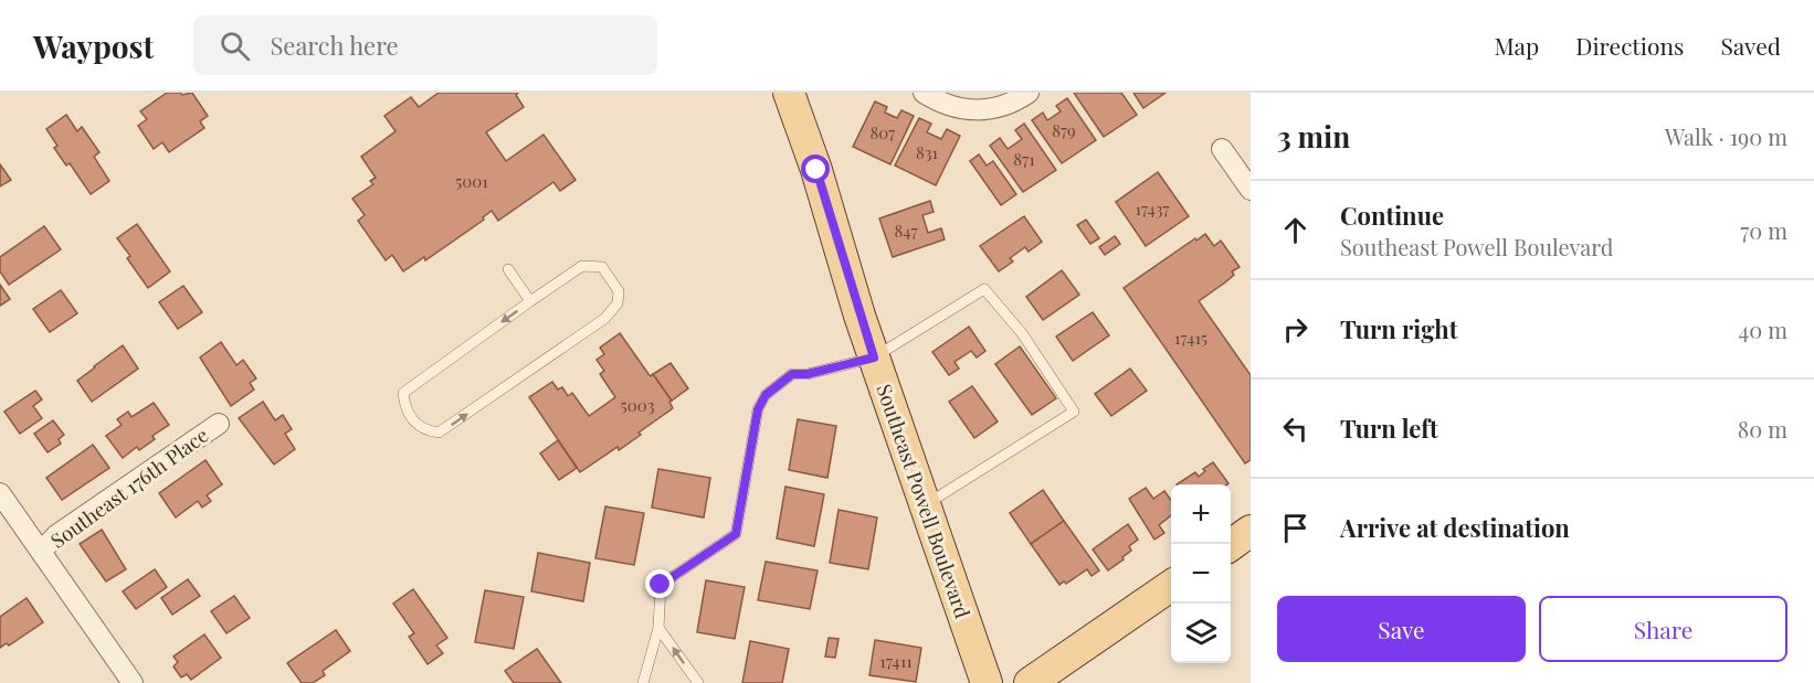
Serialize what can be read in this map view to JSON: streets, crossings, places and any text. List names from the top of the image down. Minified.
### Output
{"streets":{"main road":["Southeast Powell Boulevard"],"street":["Southeast 176th Place"]},"house_numbers":["879","807","831","871","5001","17437","847","17415","5003","17411"],"page":{"header":"Waypost","search":"Search here","nav":["Map","Directions","Saved"],"heading":["3 min","Walk · 190 m"],"list":[["Continue","Southeast Powell Boulevard","70 m"],["Turn right","40 m"],["Turn left","80 m"],"Arrive at destination"],"map_buttons":["+","−"],"buttons":["Save","Share"]}}
